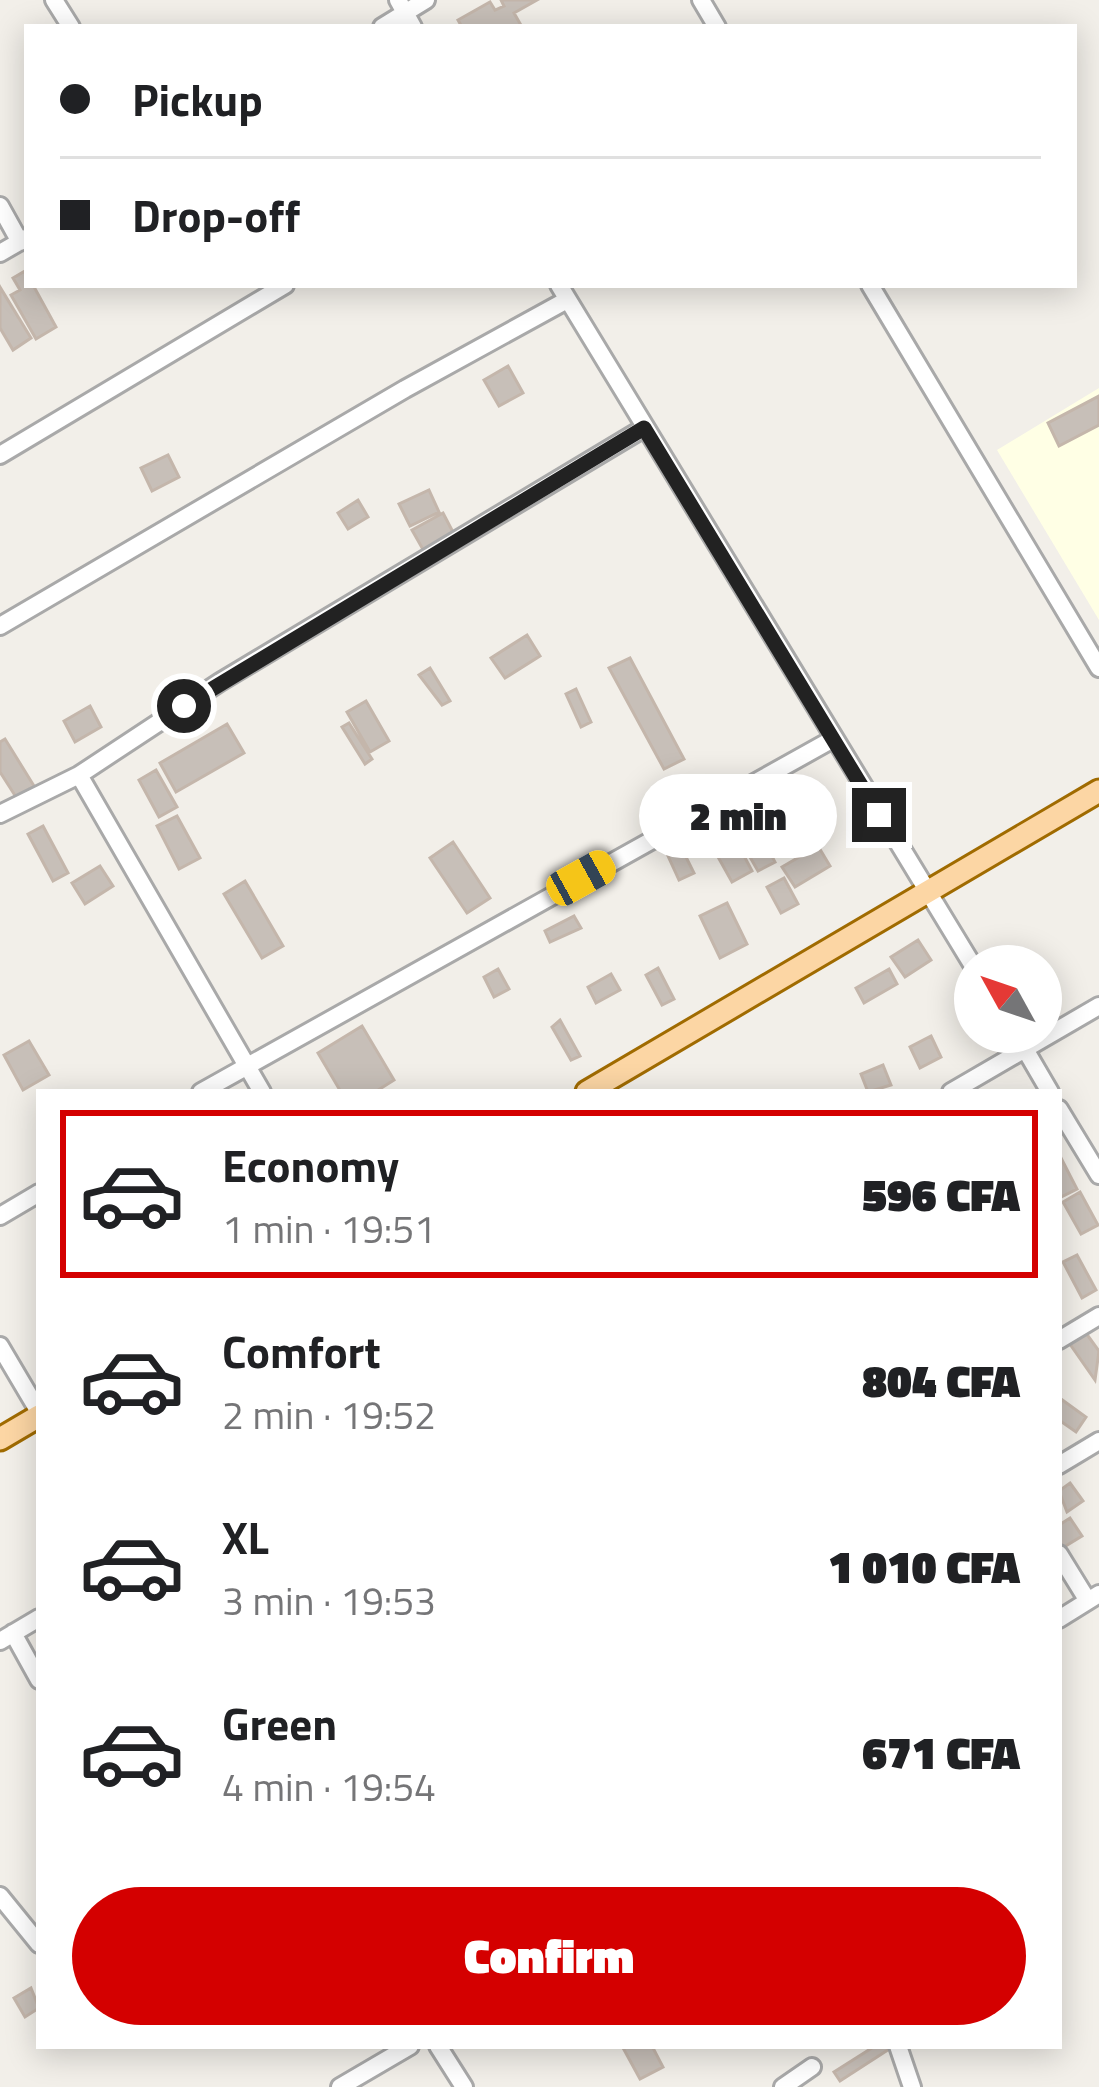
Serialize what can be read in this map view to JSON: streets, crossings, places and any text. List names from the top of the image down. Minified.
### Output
{"north":"top left","page":{"banner":["Pickup","Drop-off"],"bubble":"2 min","list":[{"name":"Economy","note":"1 min · 19:51","value":"596 CFA"},{"name":"Comfort","note":"2 min · 19:52","value":"804 CFA"},{"name":"XL","note":"3 min · 19:53","value":"1 010 CFA"},{"name":"Green","note":"4 min · 19:54","value":"671 CFA"}],"buttons":"Confirm"}}
